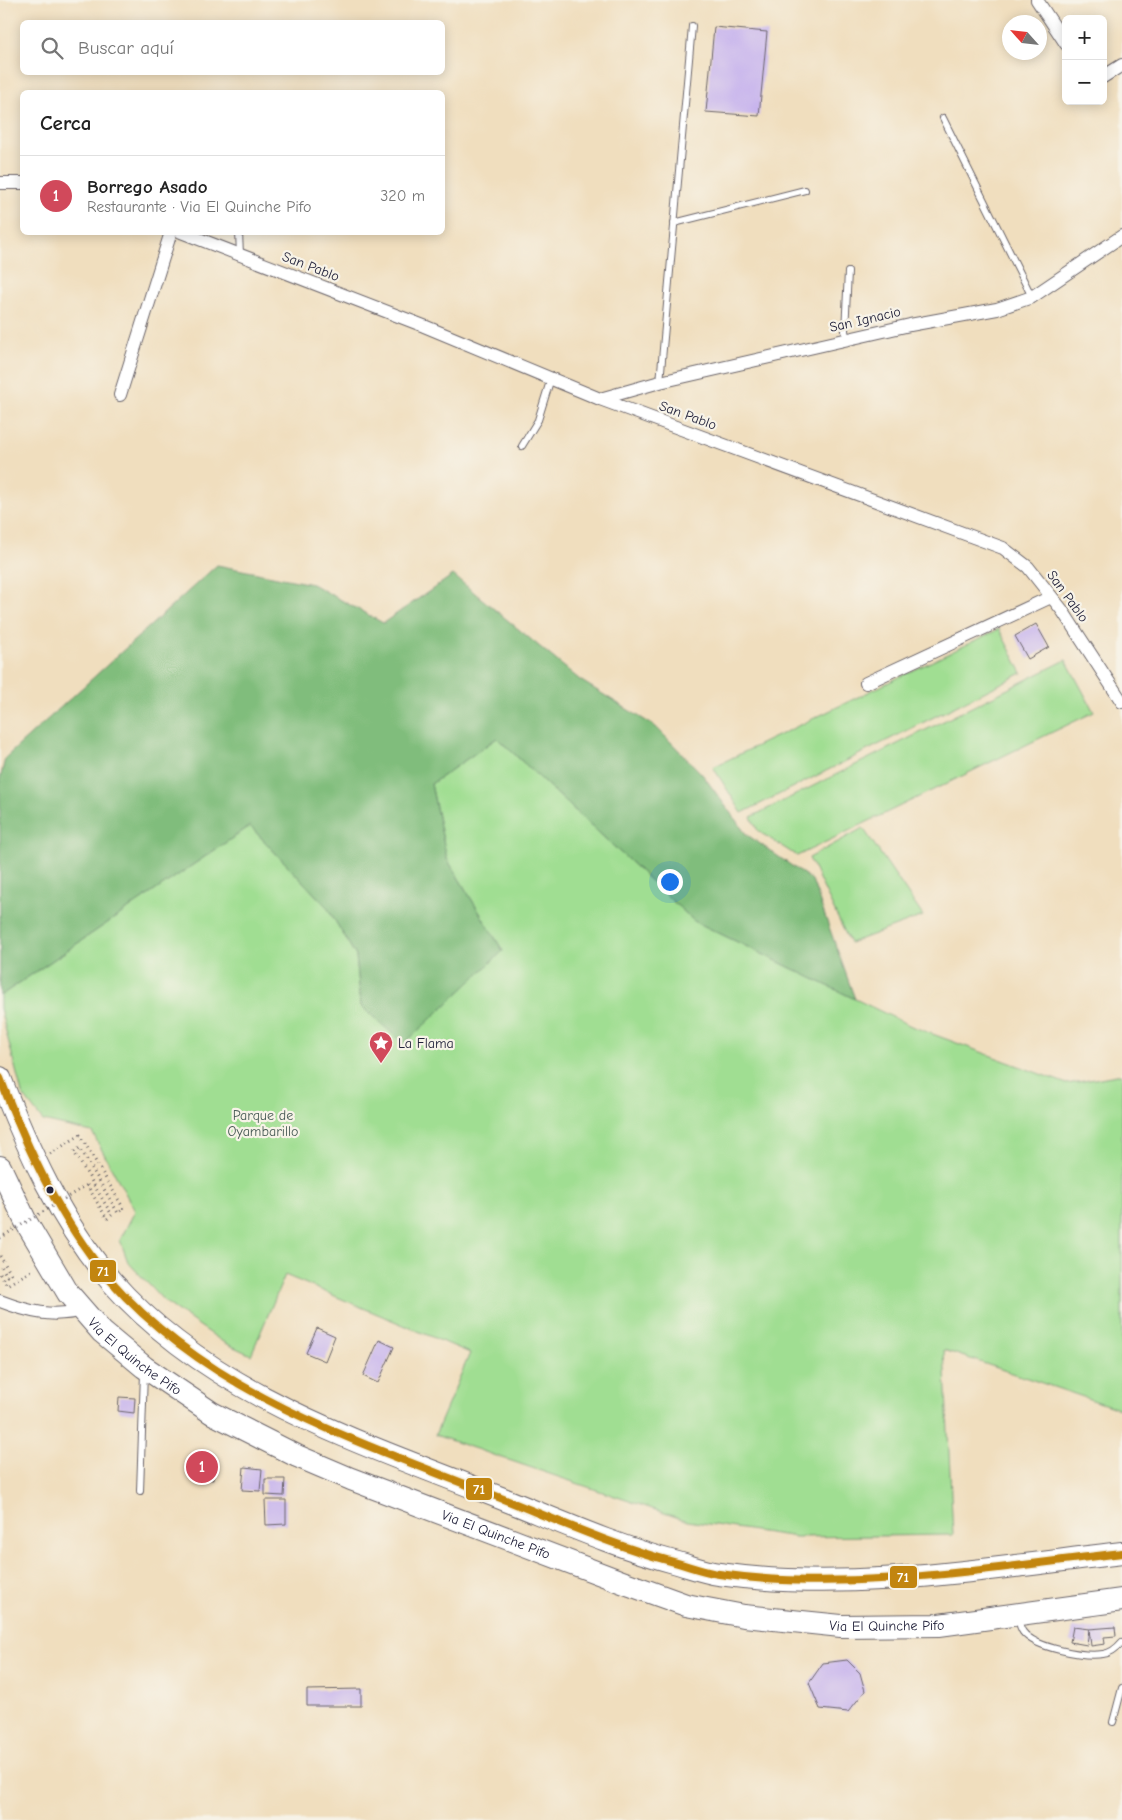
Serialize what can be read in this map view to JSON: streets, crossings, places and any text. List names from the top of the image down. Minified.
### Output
{"streets":{"highway":["Via El Quinche Pifo"],"street":["San Pablo","San Ignacio"]},"crossings":[["San Pablo","San Ignacio"]],"parks":["Parque de Oyambarillo"],"places":{"place":["La Flama"]},"lines":["transit line 71"],"north":"top left","page":{"map_buttons":["+","−"],"search":"Buscar aquí","heading":"Cerca","list":[{"mark":"1","name":"Borrego Asado","note":"Restaurante · Via El Quinche Pifo","value":"320 m"}],"pins":"1"}}
